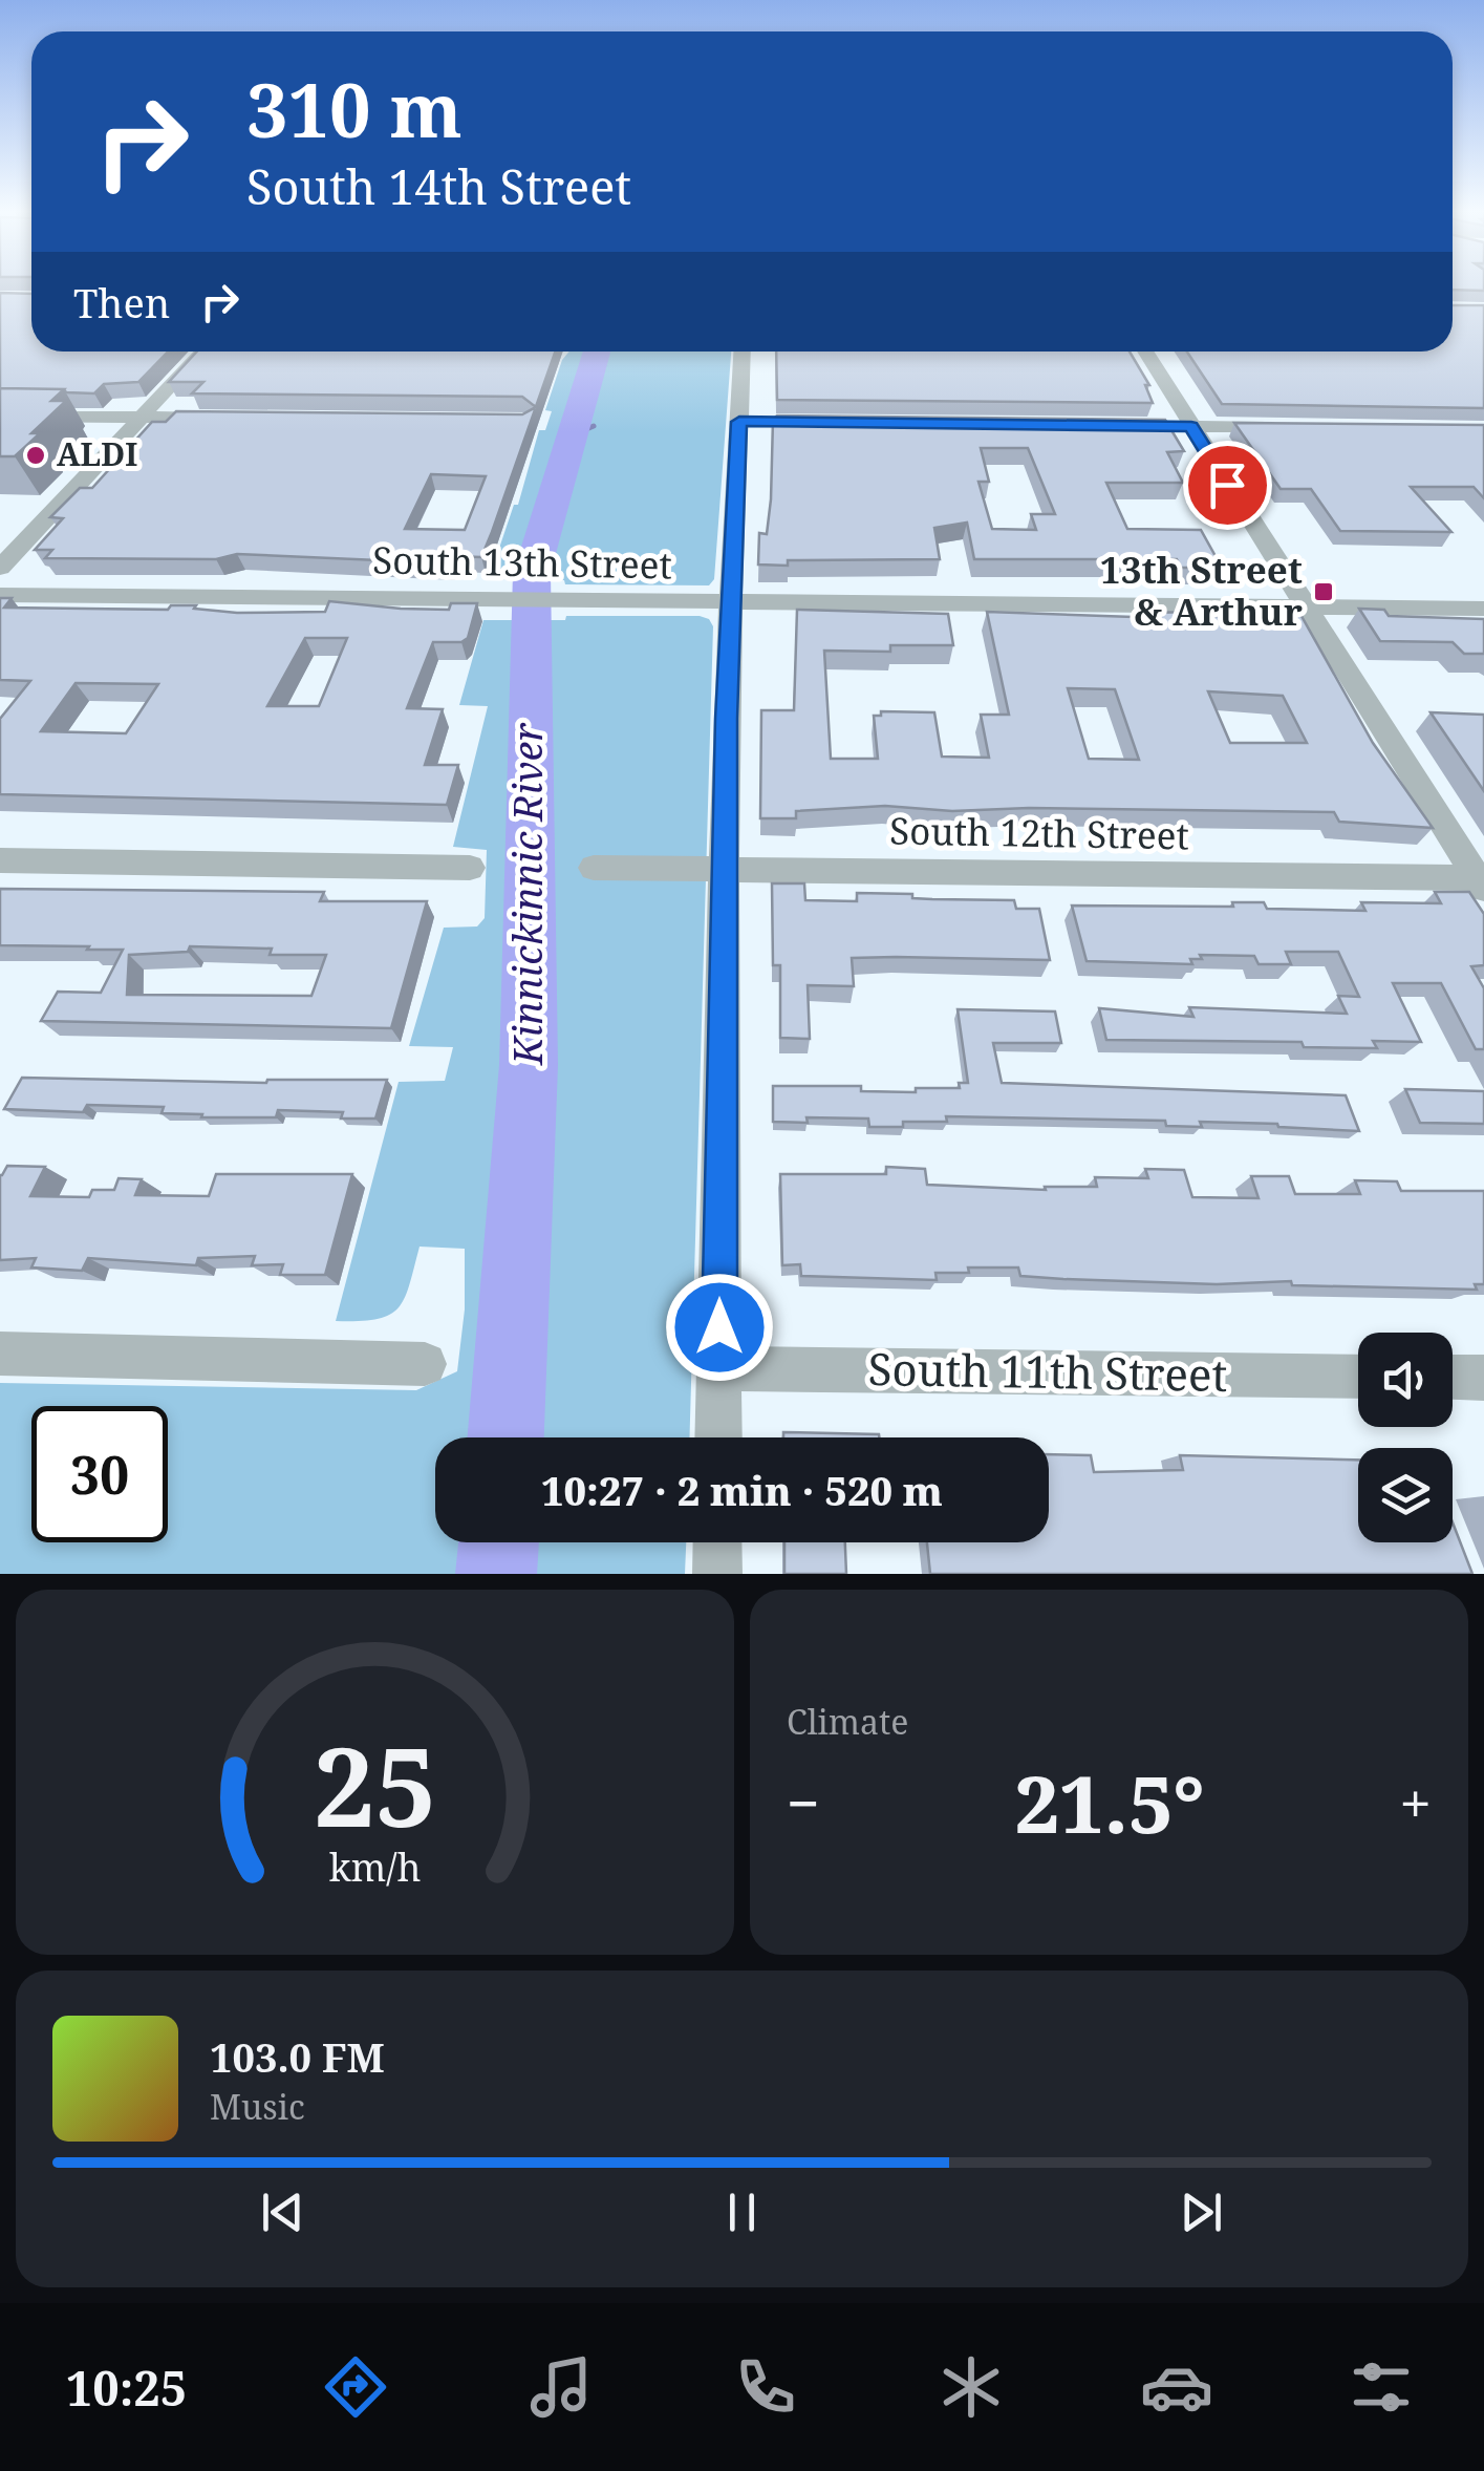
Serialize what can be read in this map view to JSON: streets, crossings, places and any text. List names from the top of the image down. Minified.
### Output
{"streets":{"street":["South 13th Street","South 12th Street","South 11th Street"]},"water":["Kinnickinnic River"],"places":{"other":["ALDI"],"transit":["13th Street & Arthur"]},"page":{"turn":["310 m","South 14th Street"],"then":"Then","limit":"30","trip":"10:27 · 2 min · 520 m","tile":"Climate","heat":["−","21.5°","+"],"song":["103.0 FM","Music"],"tabs":"10:25","gauge":["25","km/h"]}}
